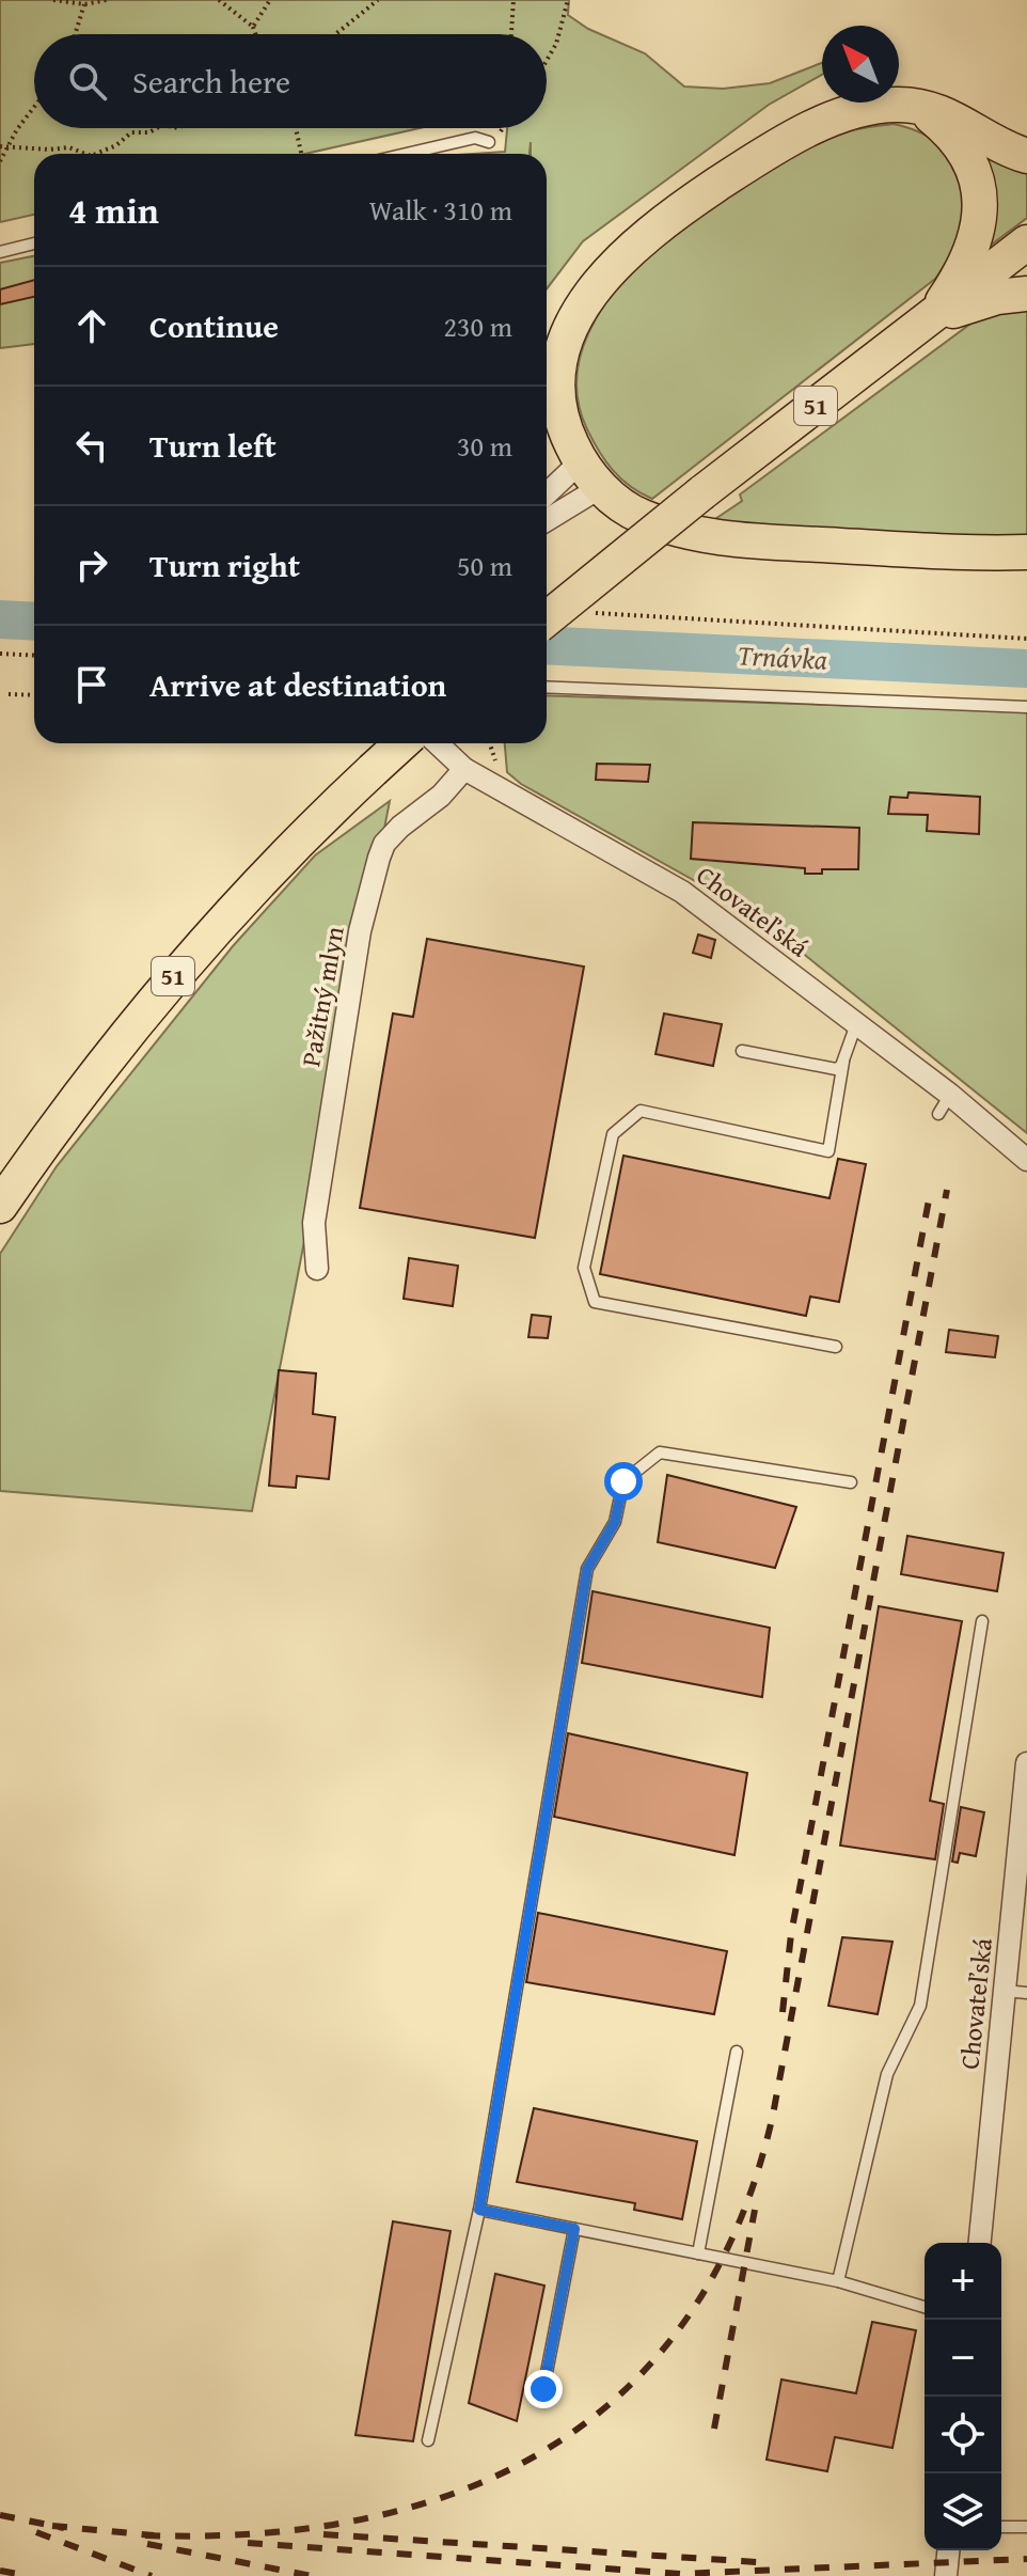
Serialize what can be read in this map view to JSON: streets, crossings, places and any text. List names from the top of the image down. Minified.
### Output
{"streets":{"main road":["51"],"street":["Chovateľská","Pažitný mlyn"]},"crossings":[["Chovateľská","Pažitný mlyn"]],"water":["Trnávka"],"north":"top left","page":{"search":"Search here","heading":["4 min","Walk · 310 m"],"list":[["Continue","230 m"],["Turn left","30 m"],["Turn right","50 m"],"Arrive at destination"],"map_buttons":["+","−"]}}
